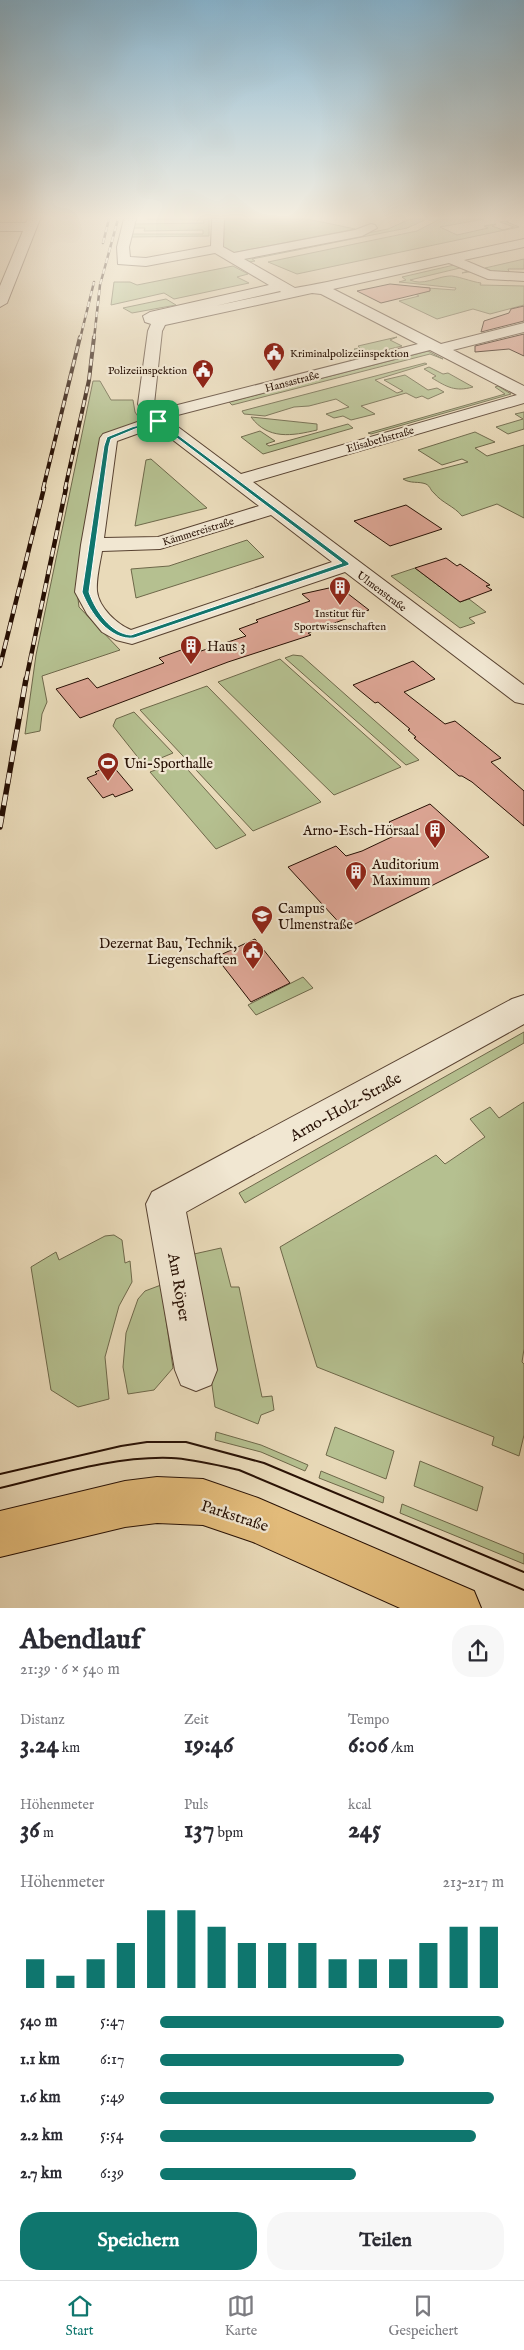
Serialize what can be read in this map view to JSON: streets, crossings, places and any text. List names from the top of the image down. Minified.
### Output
{"streets":{"main road":["Parkstraße"],"street":["Hansastraße","Elisabethstraße","Kämmereistraße","Ulmenstraße","Arno-Holz-Straße","Am Röper"]},"crossings":[["Hansastraße","Kämmereistraße"],["Hansastraße","Ulmenstraße"],["Elisabethstraße","Ulmenstraße"],["Kämmereistraße","Ulmenstraße"],["Arno-Holz-Straße","Am Röper"]],"places":{"public building":["Kriminalpolizeiinspektion","Polizeiinspektion","Dezernat Bau, Technik, Liegenschaften"],"building":["Institut für Sportwissenschaften","Haus 3","Arno-Esch-Hörsaal","Auditorium Maximum"],"sports":["Uni-Sporthalle"],"school or university":["Campus Ulmenstraße"]},"page":{"heading":["Abendlauf","21:39 · 6 × 540 m"],"stats":[["Distanz","3.24 km"],["Zeit","19:46"],["Tempo","6:06 /km"],["Höhenmeter","36 m"],["Puls","137 bpm"],["kcal","245"]],"chart":["Höhenmeter","213–217 m"],"list":[{"name":"540 m","note":"5:47"},{"name":"1.1 km","note":"6:17"},{"name":"1.6 km","note":"5:49"},{"name":"2.2 km","note":"5:54"},{"name":"2.7 km","note":"6:39"}],"buttons":["Speichern","Teilen"],"tabs":["Start","Karte","Gespeichert"]}}
